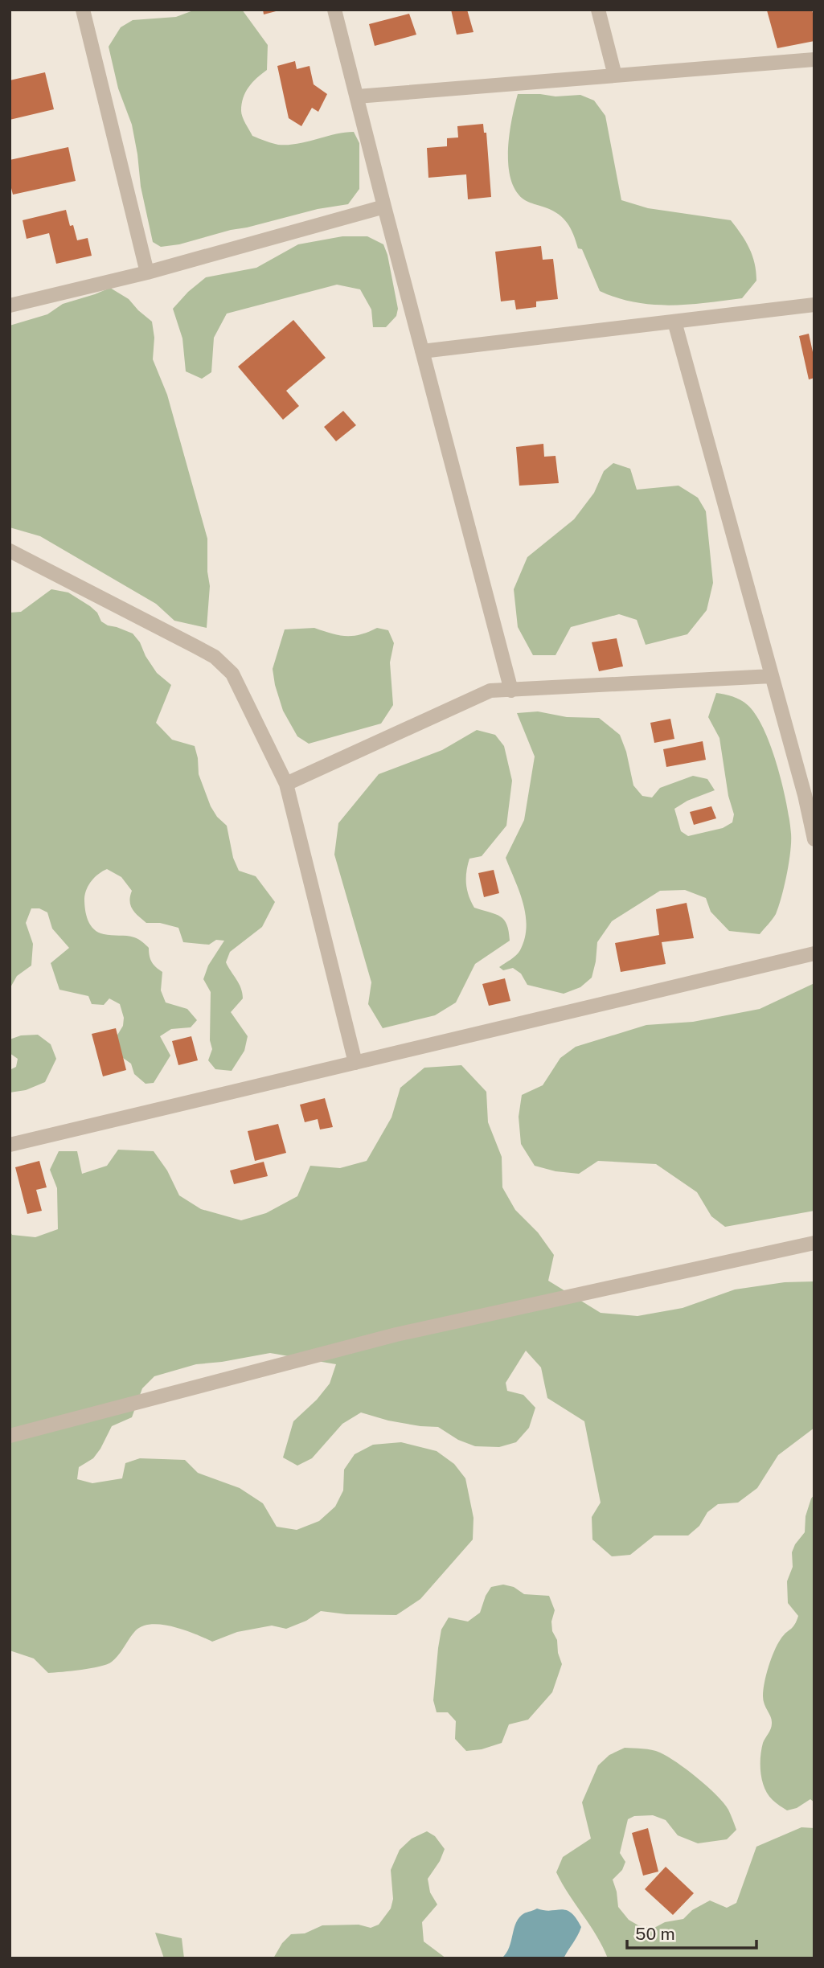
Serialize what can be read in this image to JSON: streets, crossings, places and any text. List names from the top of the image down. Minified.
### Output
{"scale_bar":"50 m"}
